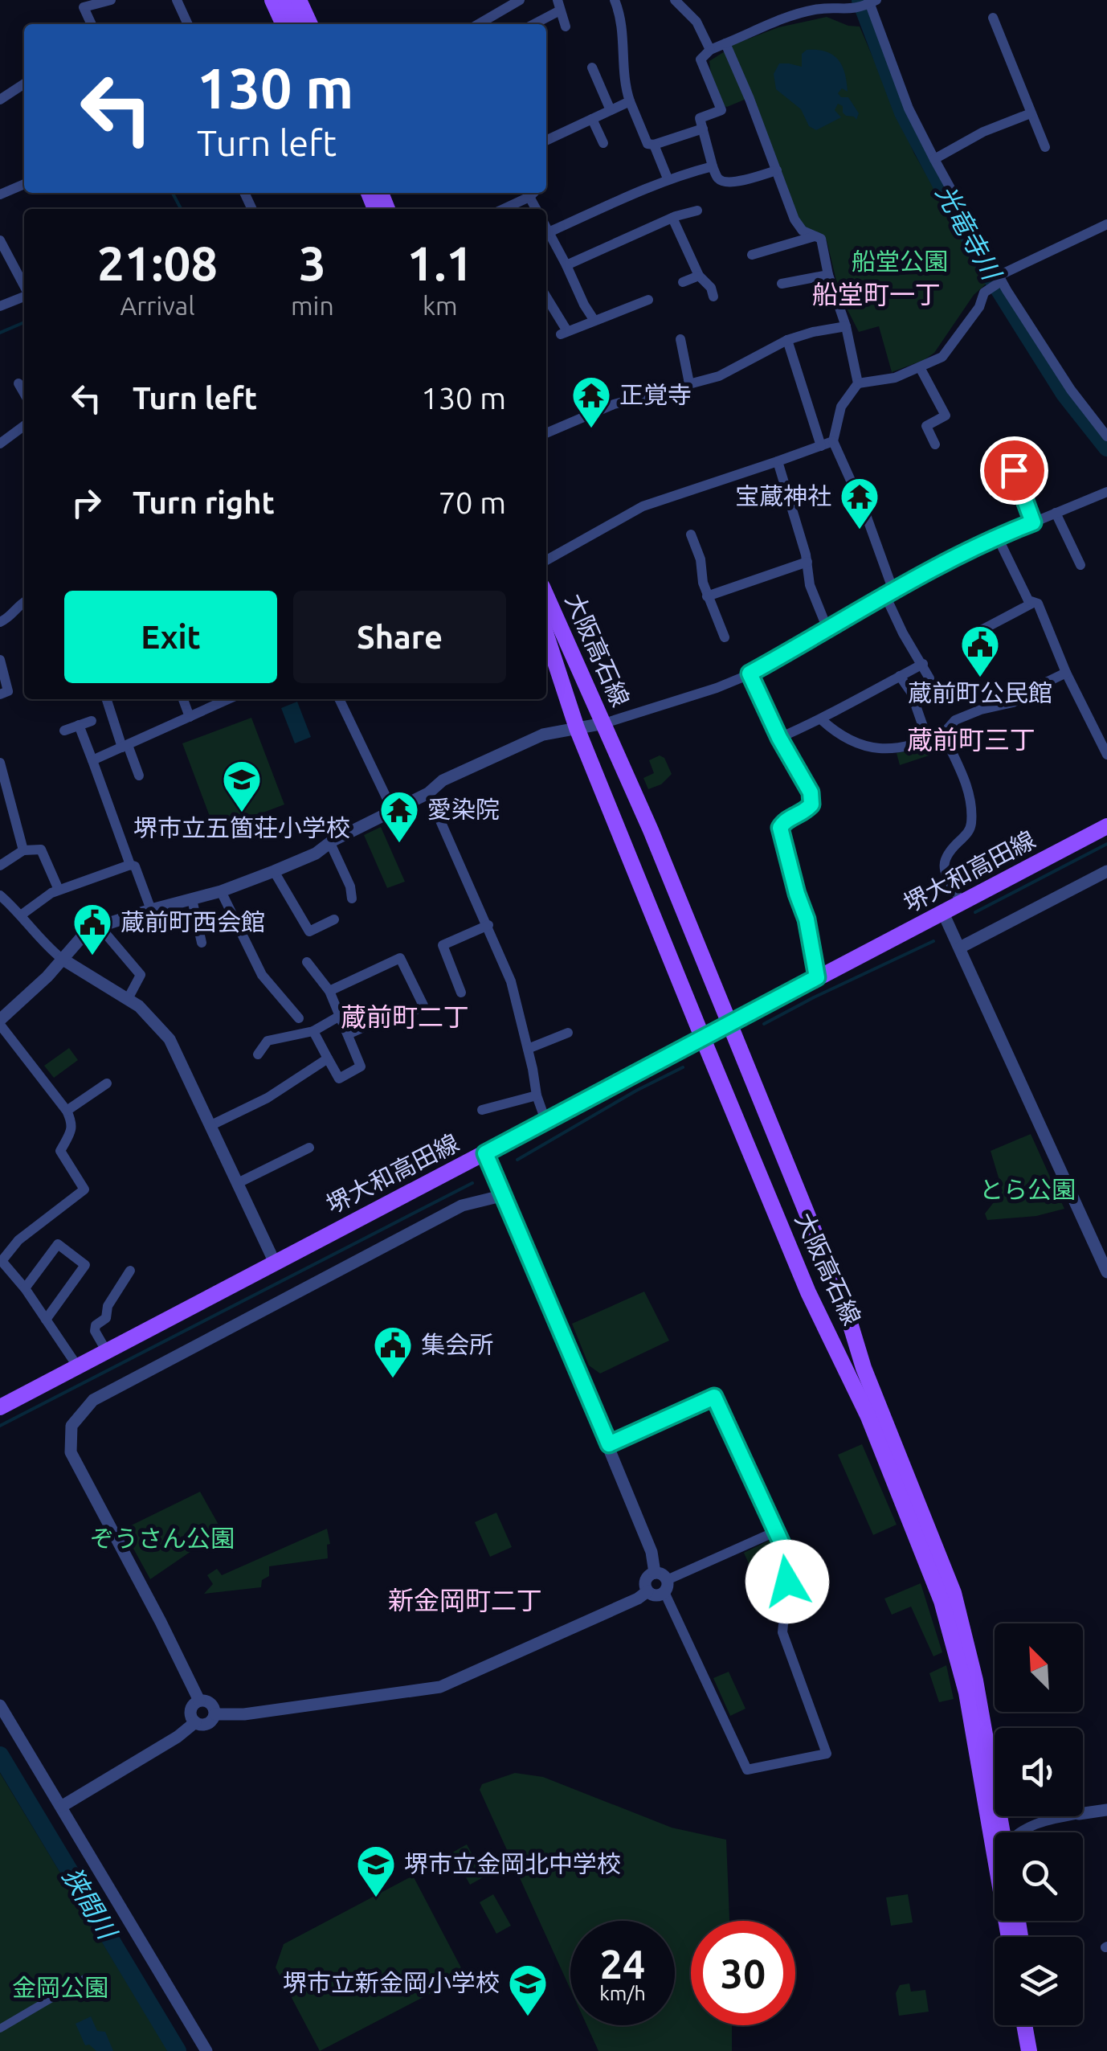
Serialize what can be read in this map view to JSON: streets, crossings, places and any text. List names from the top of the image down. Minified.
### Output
{"streets":{"main road":["大阪高石線","堺大和高田線"]},"crossings":[["大阪高石線","堺大和高田線"]],"districts":["船堂町一丁","蔵前町三丁","蔵前町二丁","新金岡町二丁"],"water":["光竜寺川","狭間川"],"parks":["船堂公園","とら公園","ぞうさん公園","金岡公園"],"places":{"temple":["正覚寺","宝蔵神社","愛染院"],"public building":["蔵前町公民館","蔵前町西会館","集会所"],"school or university":["堺市立五箇荘小学校","堺市立金岡北中学校","堺市立新金岡小学校"]},"north":"top left","page":{"turn":["130 m","Turn left"],"eta":["21:08","Arrival","3","min","1.1","km"],"list":[{"name":"Turn left","value":"130 m"},{"name":"Turn right","value":"70 m"}],"buttons":["Exit","Share"],"speed":"24 km/h","limit":"30"}}
